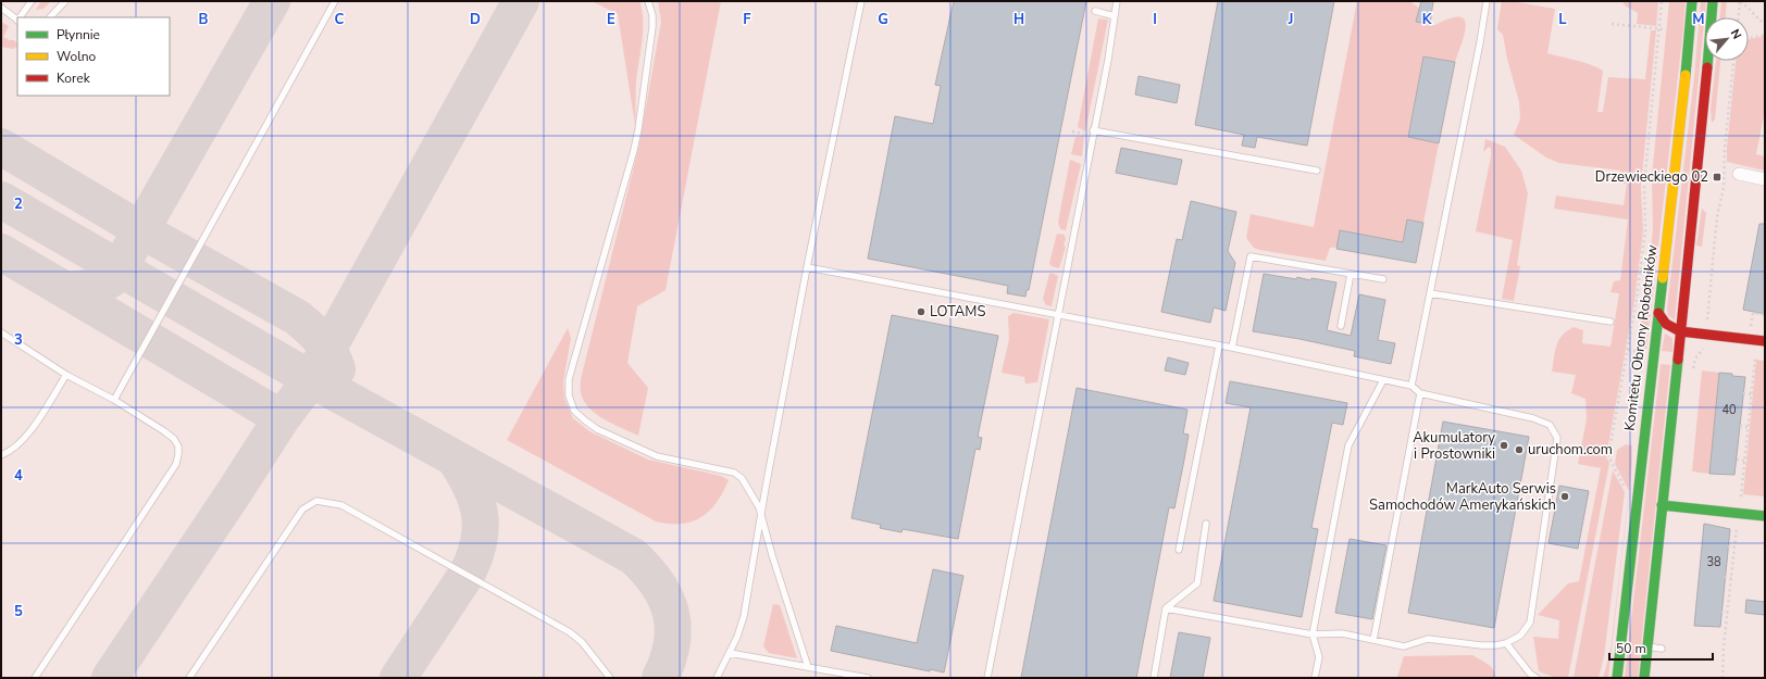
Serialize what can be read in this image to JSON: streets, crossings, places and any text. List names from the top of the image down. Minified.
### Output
{"streets":{"street":["Komitetu Obrony Robotników"]},"places":{"transit":["Drzewieckiego 02"],"other":["LOTAMS","Akumulatory i Prostowniki","uruchom.com","MarkAuto Serwis Samochodów Amerykańskich"]},"house_numbers":["40","38"],"legend":["Płynnie","Wolno","Korek"],"scale_bar":"50 m","north":"top right","grid":{"columns":["B","C","D","E","F","G","H","I","J","K","L","M"],"rows":["2","3","4","5"]}}
